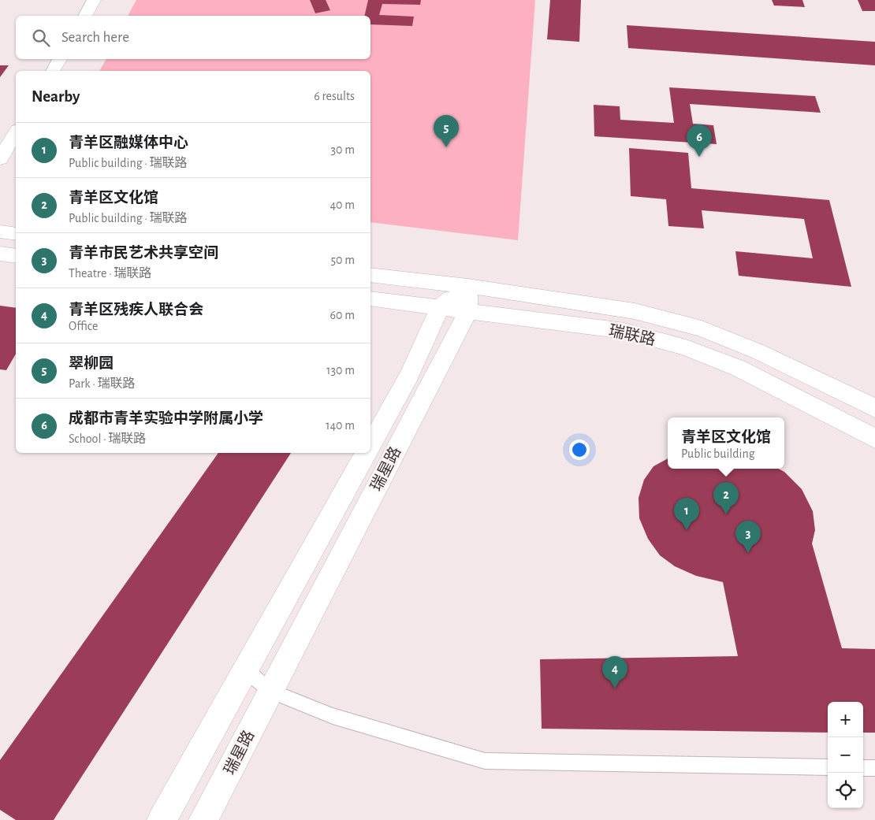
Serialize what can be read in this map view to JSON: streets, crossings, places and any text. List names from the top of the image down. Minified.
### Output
{"streets":{"street":["瑞联路","瑞星路"]},"crossings":[["瑞联路","瑞星路"]],"page":{"search":"Search here","heading":["Nearby","6 results"],"pins":["5","6","2","1","3","4"],"list":[{"mark":"1","name":"青羊区融媒体中心","note":"Public building · 瑞联路","value":"30 m"},{"mark":"2","name":"青羊区文化馆","note":"Public building · 瑞联路","value":"40 m"},{"mark":"3","name":"青羊市民艺术共享空间","note":"Theatre · 瑞联路","value":"50 m"},{"mark":"4","name":"青羊区残疾人联合会","note":"Office","value":"60 m"},{"mark":"5","name":"翠柳园","note":"Park · 瑞联路","value":"130 m"},{"mark":"6","name":"成都市青羊实验中学附属小学","note":"School · 瑞联路","value":"140 m"}],"popup":["青羊区文化馆","Public building"],"map_buttons":["+","−"]}}
